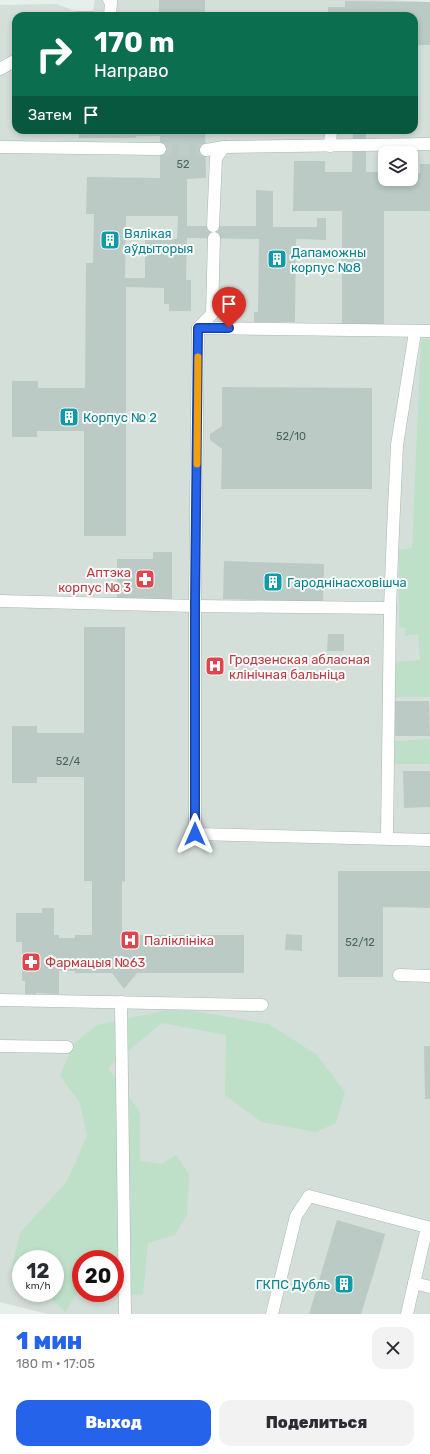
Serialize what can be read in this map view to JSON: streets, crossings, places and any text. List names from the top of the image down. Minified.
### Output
{"places":{"building":["Вялікая аўдыторыя","Дапаможны корпус №8","Корпус № 2","Гароднінасховішча","ГКПС Дубль"],"pharmacy":["Аптэка корпус № 3","Фармацыя №63"],"hospital":["Гродзенская абласная клінічная бальніца","Паліклініка"]},"house_numbers":["52","52/10","52/4","52/12"],"page":{"turn":["170 m","Направо"],"then":"Затем","speed":"12 km/h","limit":"20","heading":["1 мин","180 m · 17:05"],"buttons":["Выход","Поделиться"]}}
